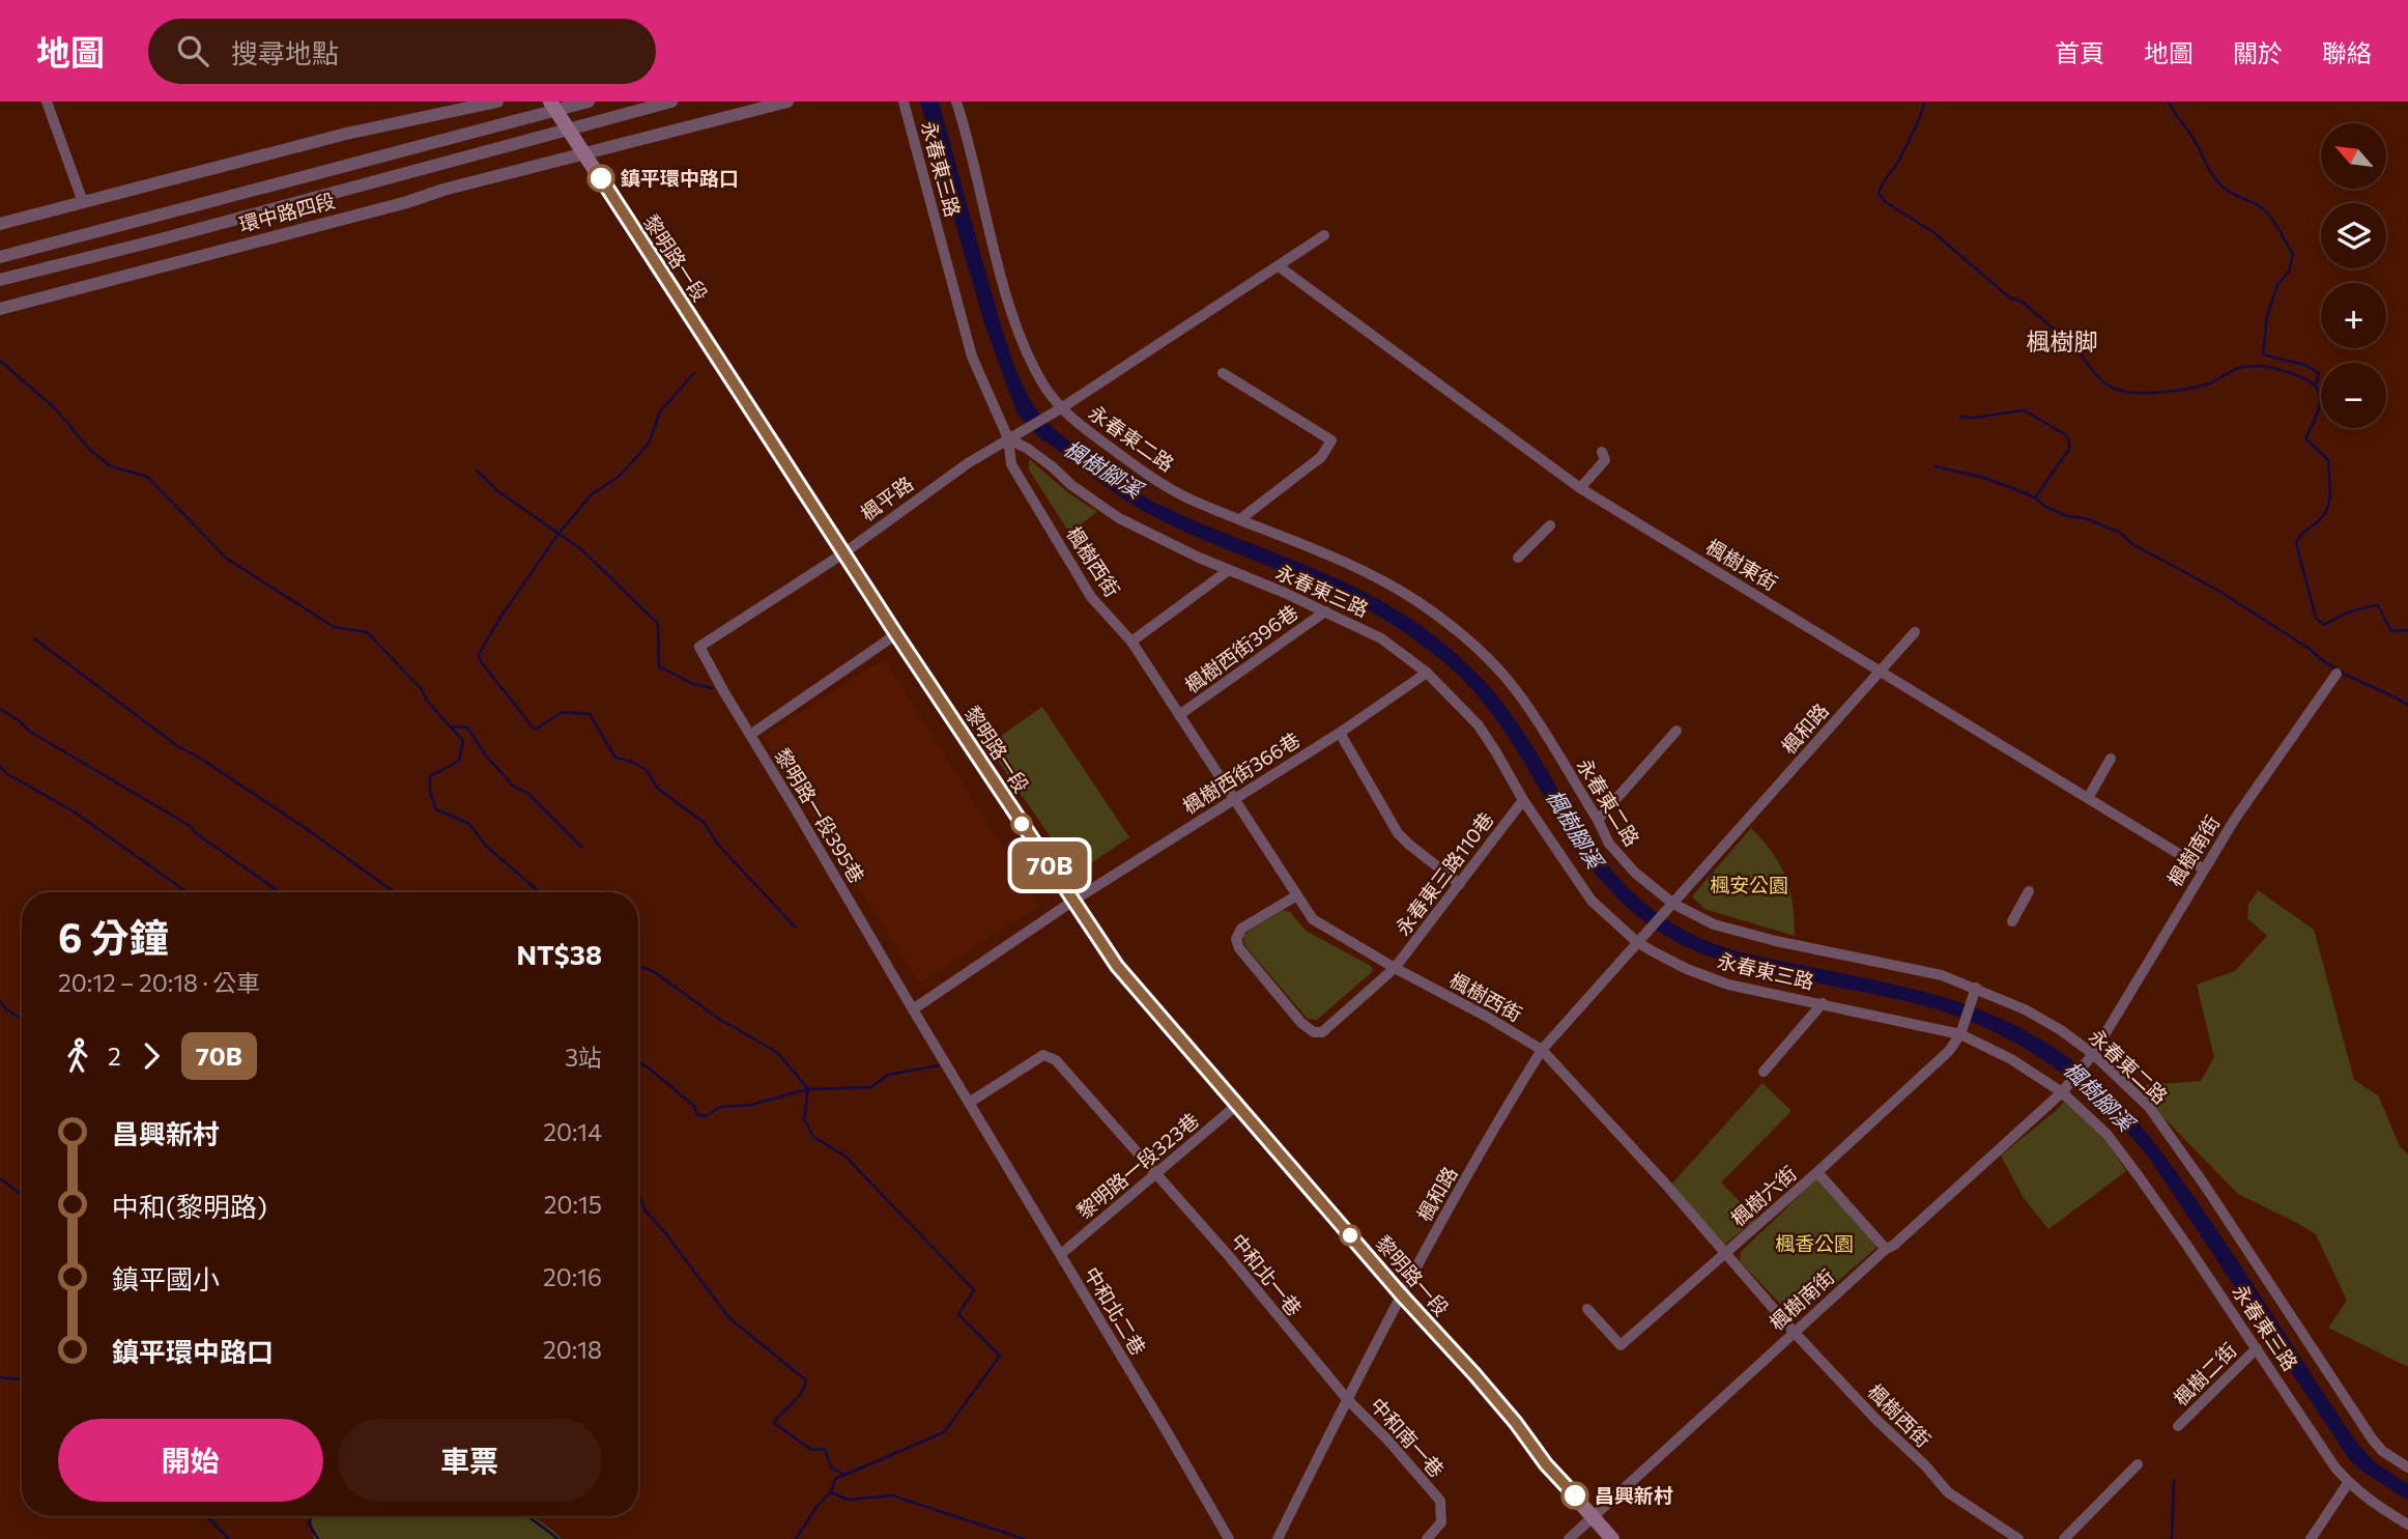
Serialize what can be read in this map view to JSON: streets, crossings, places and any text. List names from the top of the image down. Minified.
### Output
{"streets":{"main road":["黎明路一段"],"street":["永春東三路","環中路四段","永春東二路","楓平路","楓樹西街","楓樹東街","楓樹西街396巷","楓和路","楓樹西街366巷","黎明路一段395巷","楓樹南街","永春東三路110巷","黎明路一段323巷","楓樹六街","中和北一巷","中和北二巷","楓樹二街","中和南一巷"]},"crossings":[["永春東三路","楓平路"],["永春東三路","楓樹西街"],["永春東三路","楓樹西街396巷"],["永春東三路","楓和路"],["永春東三路","楓樹西街366巷"],["永春東三路","楓樹南街"],["永春東三路","永春東三路110巷"],["永春東三路","楓樹六街"],["永春東三路","楓樹二街"],["環中路四段","黎明路一段"],["黎明路一段","楓平路"],["黎明路一段","楓和路"],["黎明路一段","楓樹西街366巷"],["黎明路一段","楓樹南街"],["黎明路一段","黎明路一段323巷"],["永春東二路","楓平路"],["永春東二路","楓和路"],["永春東二路","楓樹南街"],["楓平路","楓樹西街"],["楓平路","黎明路一段395巷"],["楓樹西街","楓樹西街396巷"],["楓樹西街","楓和路"],["楓樹西街","楓樹西街366巷"],["楓樹西街","楓樹南街"],["楓樹西街","永春東三路110巷"],["楓樹西街","楓樹六街"],["楓樹東街","楓和路"],["楓樹東街","楓樹南街"],["楓和路","中和北一巷"],["楓和路","中和南一巷"],["黎明路一段395巷","中和北一巷"],["黎明路一段395巷","中和北二巷"],["黎明路一段323巷","中和北一巷"],["黎明路一段323巷","中和北二巷"],["中和北一巷","中和北二巷"],["中和北一巷","中和南一巷"]],"districts":["楓樹脚"],"water":["楓樹腳溪"],"parks":["楓安公園","楓香公園"],"places":["鎮平環中路口","昌興新村"],"lines":["bus line 70B"],"north":"top left","page":{"header":"地圖","search":"搜尋地點","nav":["首頁","地圖","關於","聯絡"],"on_map":"70B","map_buttons":["+","−"],"heading":["6 分鐘","20:12 – 20:18 · 公車","NT$38"],"legs":["2","70B","3站"],"list":[{"name":"昌興新村","value":"20:14"},{"name":"中和(黎明路)","value":"20:15"},{"name":"鎮平國小","value":"20:16"},{"name":"鎮平環中路口","value":"20:18"}],"buttons":["開始","車票"]}}
